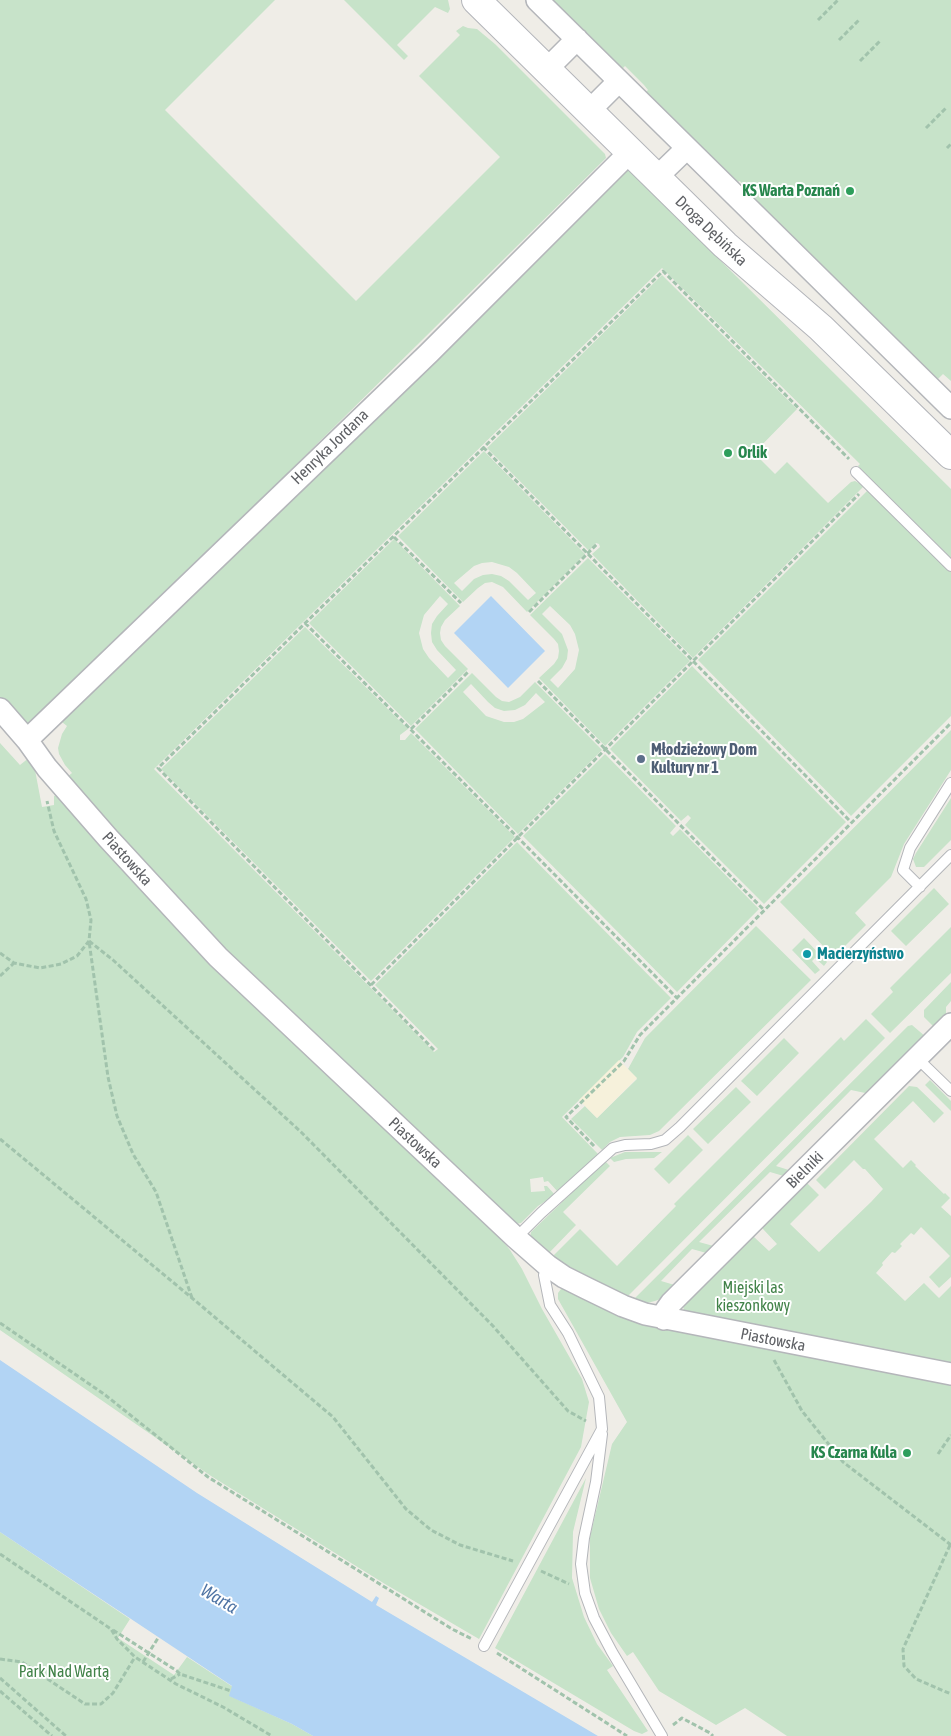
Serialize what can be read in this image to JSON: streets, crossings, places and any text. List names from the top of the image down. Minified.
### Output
{"streets":{"street":["Droga Dębińska","Henryka Jordana","Piastowska","Bielniki"]},"crossings":[["Droga Dębińska","Henryka Jordana"],["Henryka Jordana","Piastowska"],["Piastowska","Bielniki"]],"water":["Warta"],"parks":["Miejski las kieszonkowy","Park Nad Wartą"],"places":["KS Warta Poznań","Orlik","Młodzieżowy Dom Kultury nr 1","Macierzyństwo","KS Czarna Kula"]}
